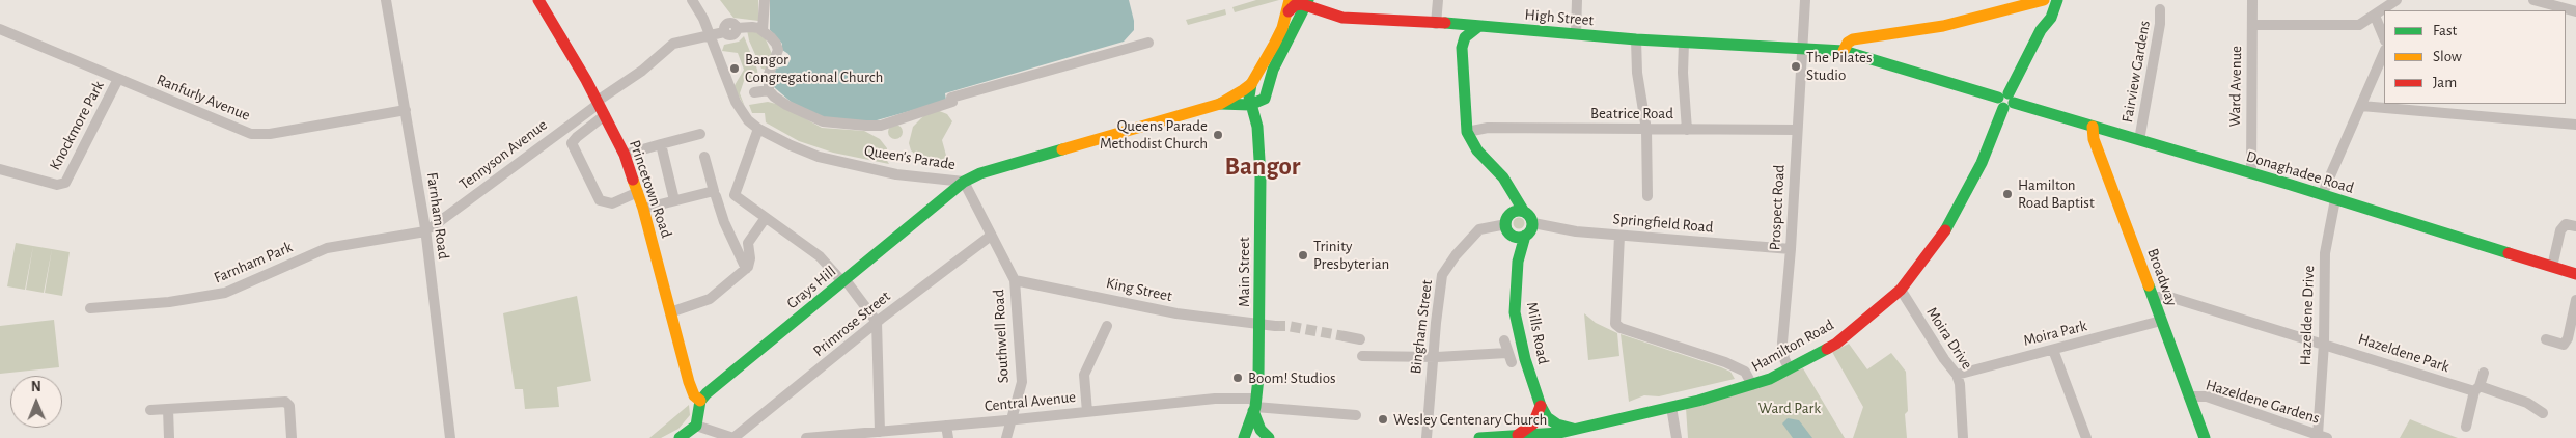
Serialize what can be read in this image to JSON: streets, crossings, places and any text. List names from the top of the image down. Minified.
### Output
{"streets":{"main road":["High Street","Queen's Parade","Donaghadee Road","Princetown Road","Main Street","Broadway","Grays Hill","Mills Road","Hamilton Road"],"street":["Fairview Gardens","Ward Avenue","Ranfurly Avenue","Beatrice Road","Knockmore Park","Tennyson Avenue","Prospect Road","Farnham Road","Springfield Road","Farnham Park","King Street","Hazeldene Drive","Primrose Street","Bingham Street","Moira Park","Southwell Road","Moira Drive","Hazeldene Park","Central Avenue","Hazeldene Gardens"]},"crossings":[["High Street","Donaghadee Road"],["High Street","Prospect Road"],["Fairview Gardens","Donaghadee Road"],["Ward Avenue","Donaghadee Road"],["Ranfurly Avenue","Knockmore Park"],["Ranfurly Avenue","Farnham Road"],["Beatrice Road","Prospect Road"],["Tennyson Avenue","Queen's Parade"],["Tennyson Avenue","Princetown Road"],["Tennyson Avenue","Farnham Road"],["Tennyson Avenue","Farnham Park"],["Queen's Parade","Grays Hill"],["Queen's Parade","Southwell Road"],["Donaghadee Road","Prospect Road"],["Donaghadee Road","Broadway"],["Donaghadee Road","Hazeldene Drive"],["Donaghadee Road","Hamilton Road"],["Princetown Road","Grays Hill"],["Prospect Road","Springfield Road"],["Prospect Road","Hamilton Road"],["Farnham Road","Farnham Park"],["Springfield Road","Bingham Street"],["Springfield Road","Mills Road"],["Main Street","King Street"],["Main Street","Central Avenue"],["Broadway","Moira Park"],["Broadway","Hazeldene Park"],["Broadway","Hazeldene Gardens"],["Grays Hill","Southwell Road"],["King Street","Southwell Road"],["Hazeldene Drive","Hazeldene Park"],["Hazeldene Drive","Hazeldene Gardens"],["Primrose Street","Southwell Road"],["Bingham Street","Mills Road"],["Mills Road","Hamilton Road"],["Moira Park","Moira Drive"],["Southwell Road","Central Avenue"],["Moira Drive","Hamilton Road"]],"districts":["Bangor"],"parks":["Ward Park"],"places":["The Pilates Studio","Bangor Congregational Church","Queens Parade Methodist Church","Hamilton Road Baptist","Trinity Presbyterian","Boom! Studios","Wesley Centenary Church"],"legend":["Fast","Slow","Jam"],"north":"top"}
